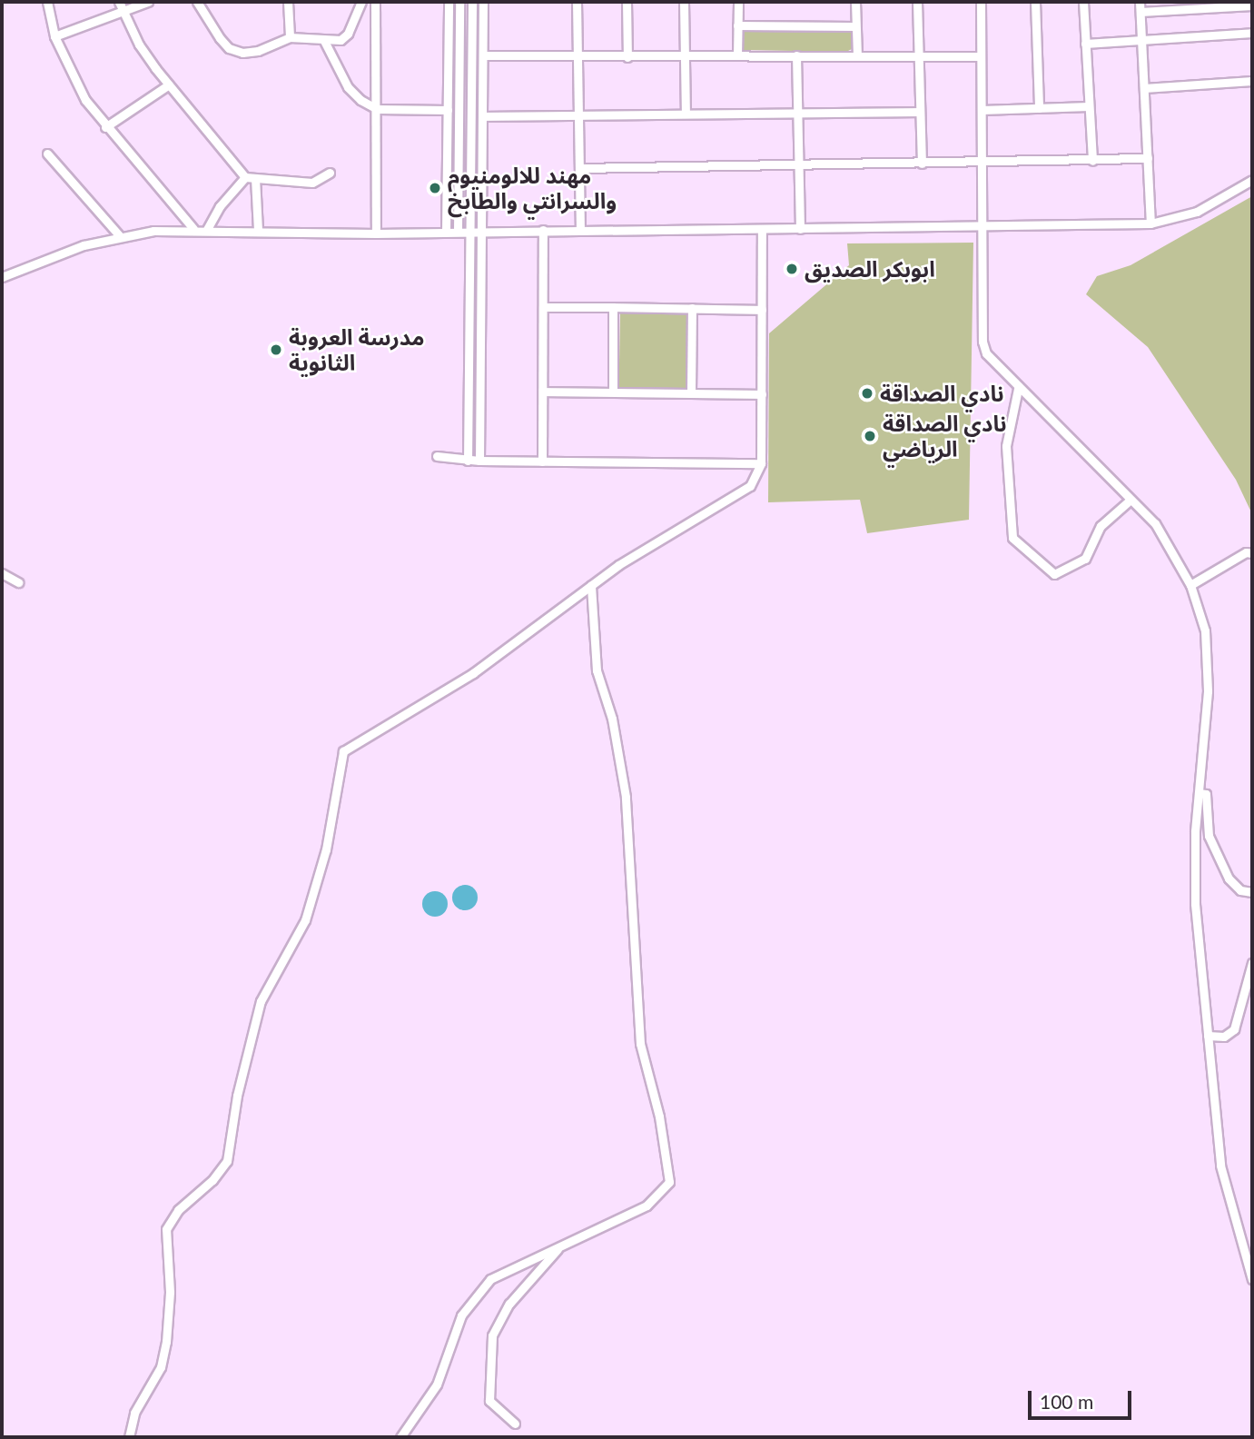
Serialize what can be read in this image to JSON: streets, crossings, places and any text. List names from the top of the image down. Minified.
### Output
{"places":["مهند للالومنيوم والسرانتي والطابخ","ابوبكر الصديق","مدرسة العروبة الثانوية","نادي الصداقة","نادي الصداقة الرياضي"],"scale_bar":"100 m"}
